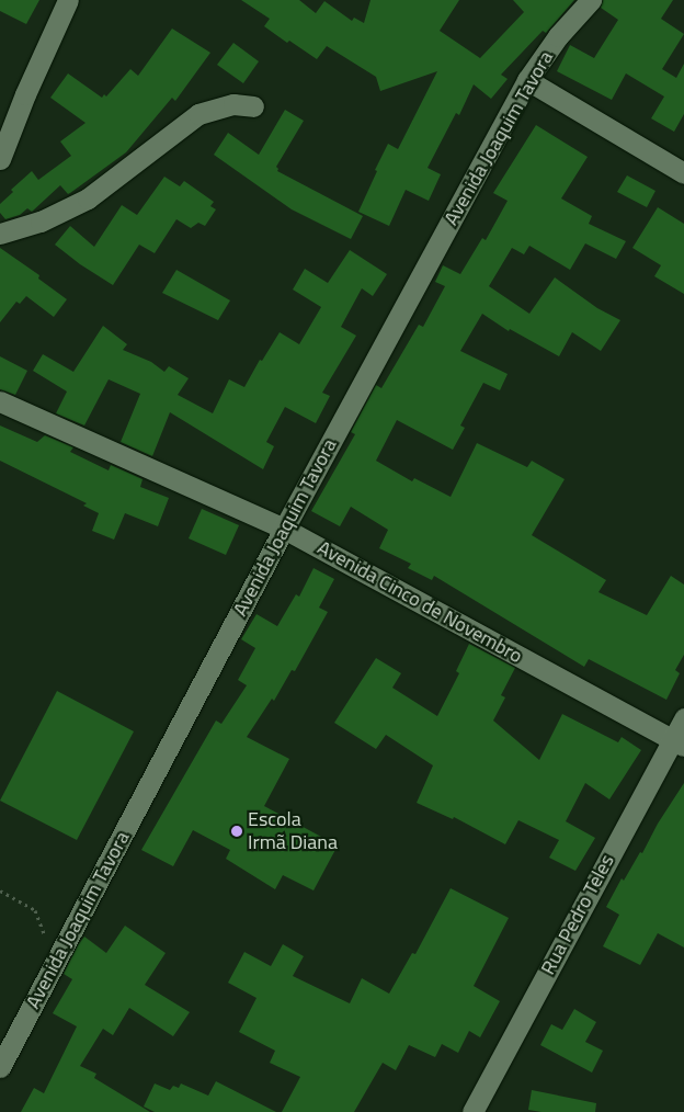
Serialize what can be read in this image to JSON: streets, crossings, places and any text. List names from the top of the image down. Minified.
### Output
{"streets":{"street":["Avenida Joaquim Tavora","Avenida Cinco de Novembro","Rua Pedro Teles"]},"crossings":[["Avenida Joaquim Tavora","Avenida Cinco de Novembro"],["Avenida Cinco de Novembro","Rua Pedro Teles"]],"places":["Escola Irmã Diana"]}
